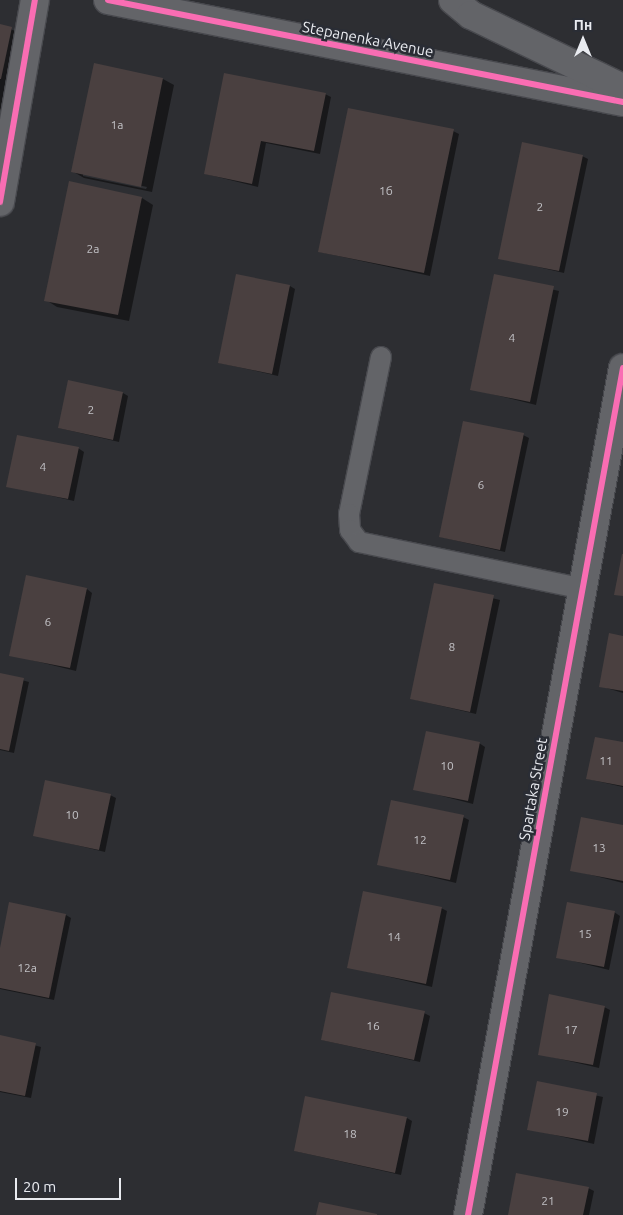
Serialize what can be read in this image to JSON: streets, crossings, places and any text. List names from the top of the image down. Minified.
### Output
{"streets":{"street":["Stepanenka Avenue","Spartaka Street"]},"house_numbers":["1а","1б","2","2а","4","2","4","6","6","8","11","10","10","12","13","15","14","12а","16","17","19","18","21"],"scale_bar":"20 m","north":"top"}
